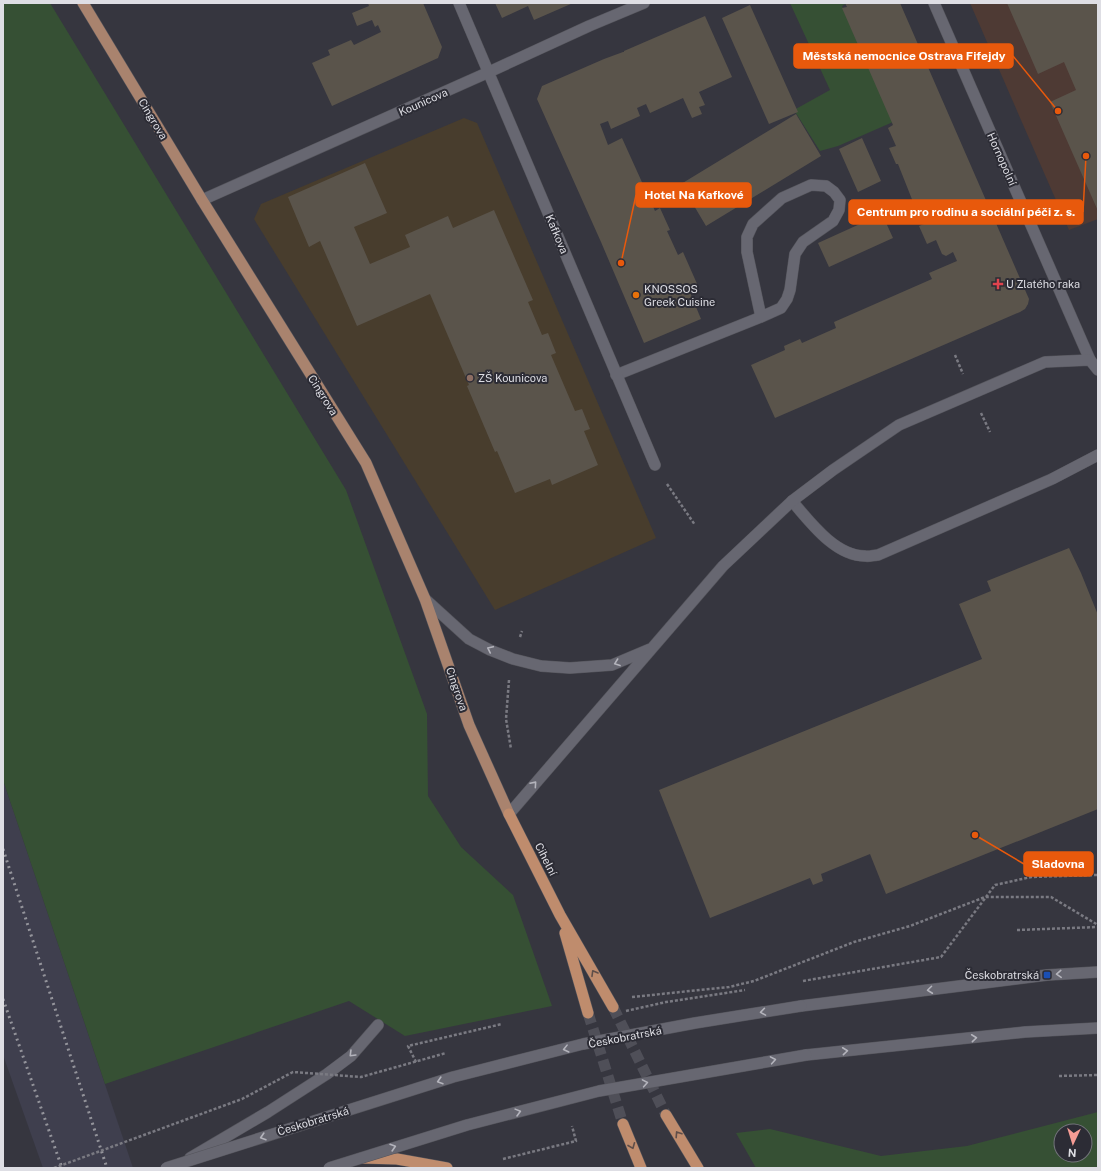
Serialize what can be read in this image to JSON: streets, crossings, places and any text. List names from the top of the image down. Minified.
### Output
{"streets":{"highway":["Cihelní"],"main road":["Kounicova","Cingrova","Hornopolní","Kafkova","Českobratrská"]},"crossings":[["Kounicova","Cingrova"],["Kounicova","Kafkova"],["Cingrova","Cihelní"]],"places":{"other":["Městská nemocnice Ostrava Fifejdy","Centrum pro rodinu a sociální péči z. s.","Hotel Na Kafkové","KNOSSOS Greek Cuisine","ZŠ Kounicova","Sladovna"],"health":["U Zlatého raka"],"transit":["Českobratrská"]},"north":"bottom"}
